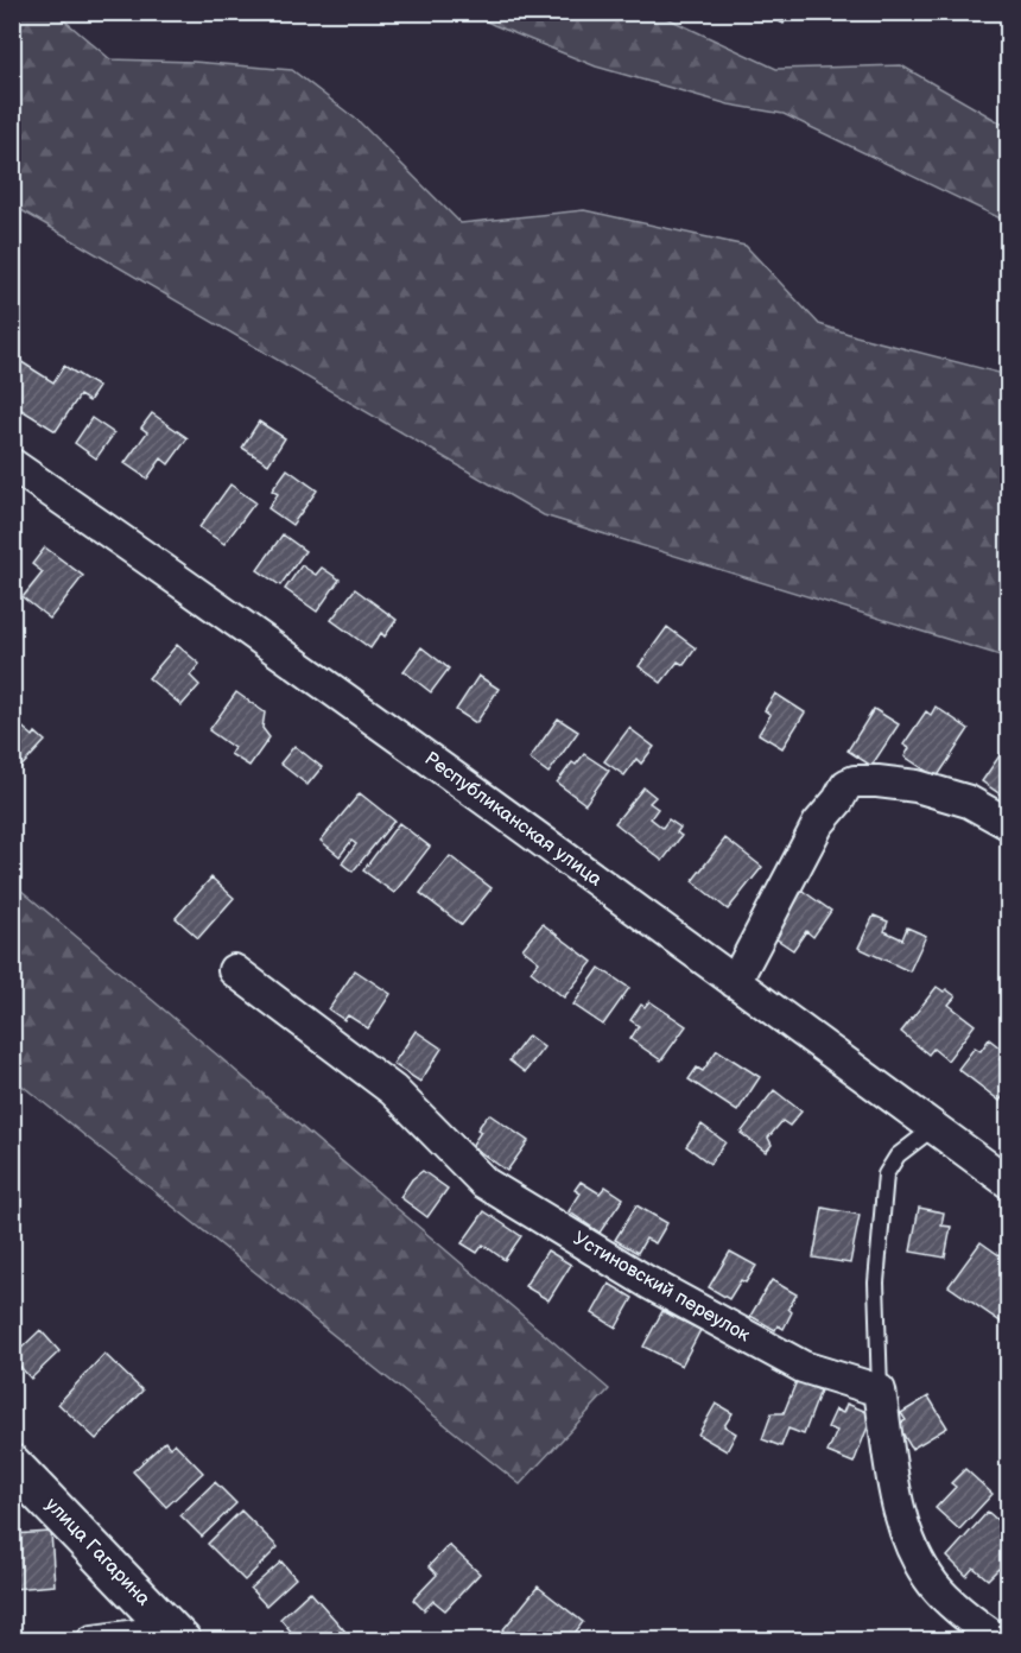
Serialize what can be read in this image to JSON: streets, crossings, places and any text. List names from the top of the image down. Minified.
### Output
{"streets":{"street":["Республиканская улица","Устиновский переулок","улица Гагарина"]}}
